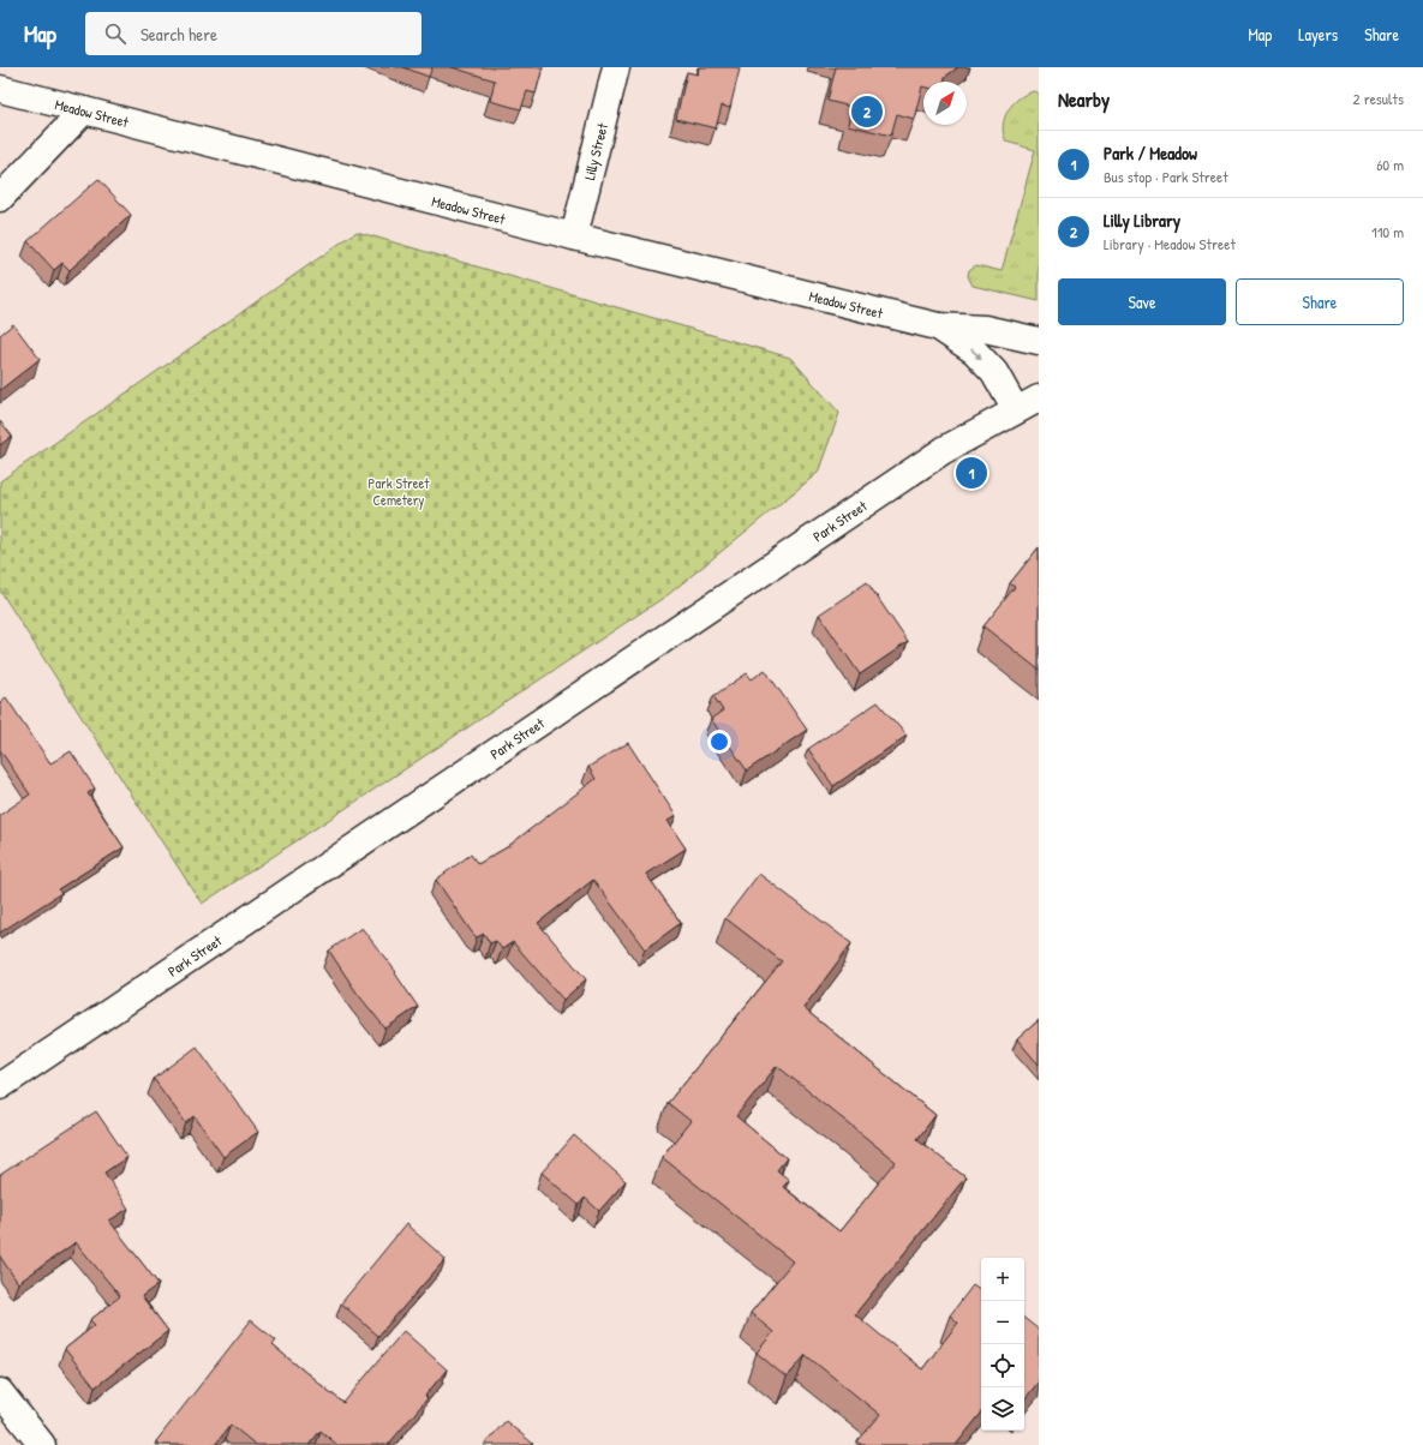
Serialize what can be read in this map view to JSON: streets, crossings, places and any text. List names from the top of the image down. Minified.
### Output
{"streets":{"main road":["Meadow Street","Lilly Street","Park Street"]},"crossings":[["Meadow Street","Lilly Street"]],"parks":["Park Street Cemetery"],"north":"top right","page":{"header":"Map","search":"Search here","nav":["Map","Layers","Share"],"heading":["Nearby","2 results"],"pins":["2","1"],"list":[{"mark":"1","name":"Park / Meadow","note":"Bus stop · Park Street","value":"60 m"},{"mark":"2","name":"Lilly Library","note":"Library · Meadow Street","value":"110 m"}],"buttons":["Save","Share"],"map_buttons":["+","−"]}}
